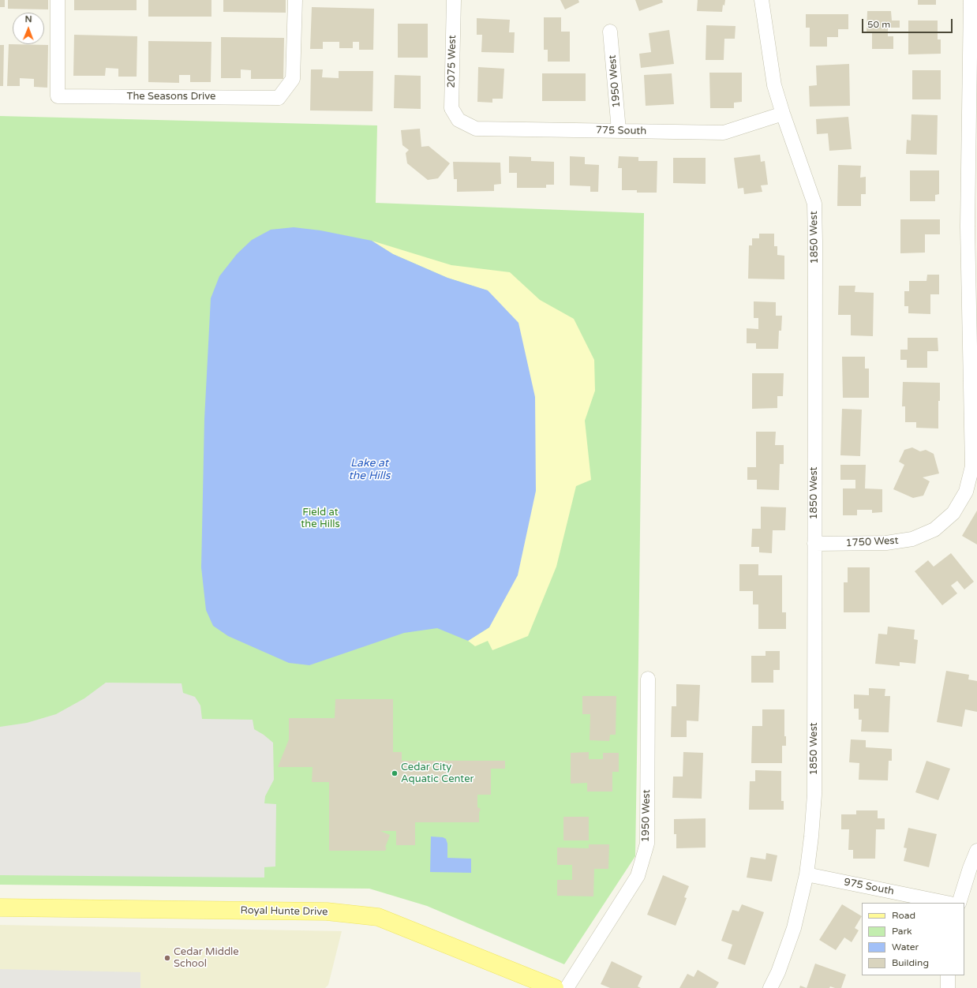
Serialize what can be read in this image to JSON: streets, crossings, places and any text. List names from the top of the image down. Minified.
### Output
{"streets":{"main road":["Royal Hunte Drive"],"street":["2075 West","1950 West","The Seasons Drive","775 South","1850 West","1750 West","975 South"]},"crossings":[["2075 West","775 South"],["1950 West","775 South"],["775 South","1850 West"],["1850 West","1750 West"],["1850 West","975 South"]],"water":["Lake at the Hills"],"parks":["Field at the Hills"],"places":["Cedar City Aquatic Center","Cedar Middle School"],"legend":["Road","Park","Water","Building"],"scale_bar":"50 m","north":"top"}
